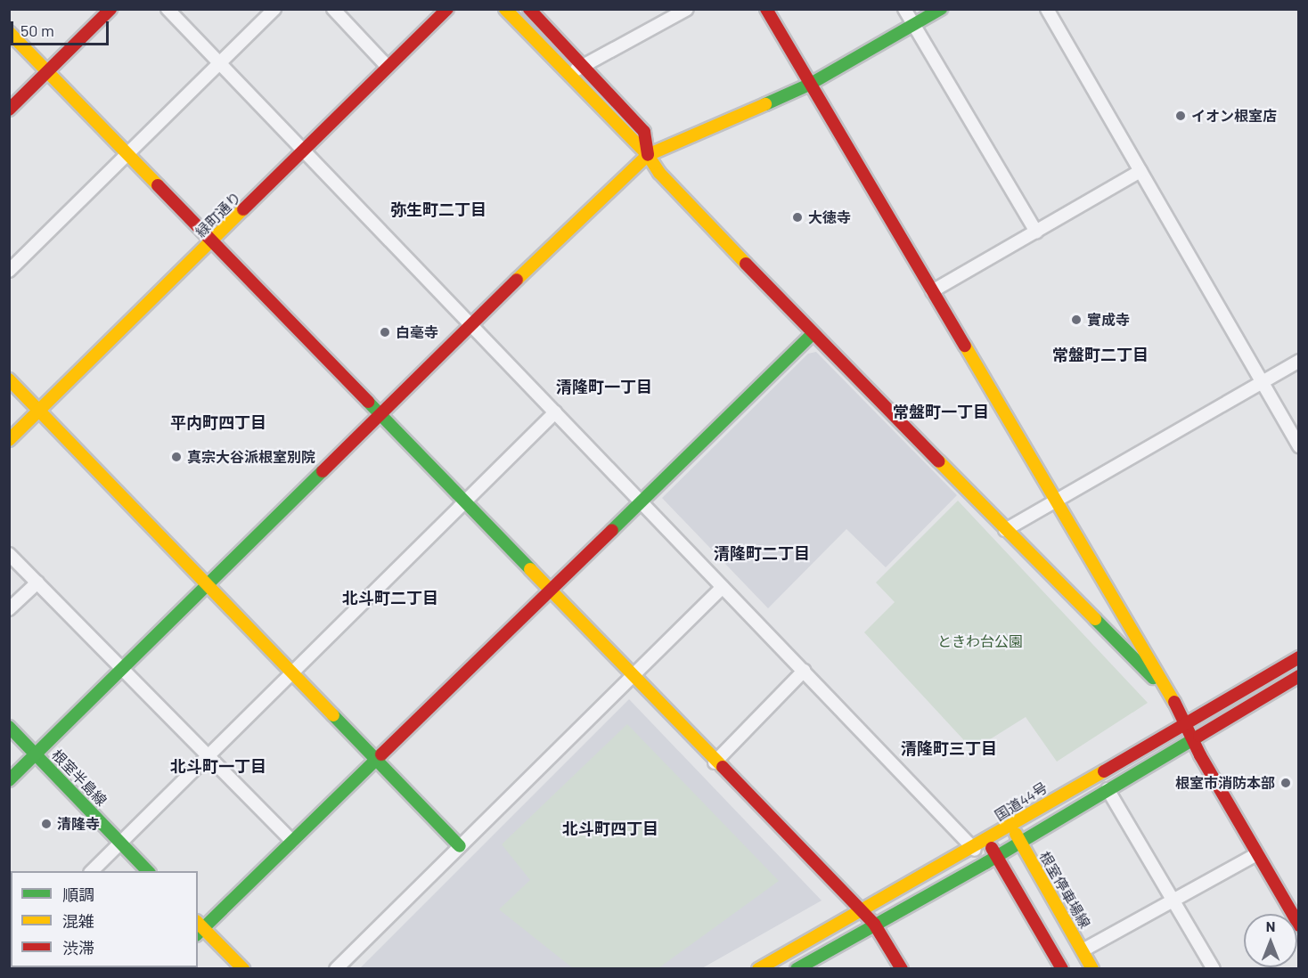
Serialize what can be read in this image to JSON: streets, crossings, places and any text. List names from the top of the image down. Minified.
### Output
{"streets":{"main road":["緑町通り","根室半島線","国道44号","根室停車場線"]},"crossings":[["国道44号","根室停車場線"]],"districts":["弥生町二丁目","常盤町二丁目","清隆町一丁目","常盤町一丁目","平内町四丁目","清隆町二丁目","北斗町二丁目","清隆町三丁目","北斗町一丁目","北斗町四丁目"],"parks":["ときわ台公園"],"places":["イオン根室店","大徳寺","實成寺","白毫寺","真宗大谷派根室別院","根室市消防本部","清隆寺"],"legend":["順調","混雑","渋滞"],"scale_bar":"50 m","north":"top"}
